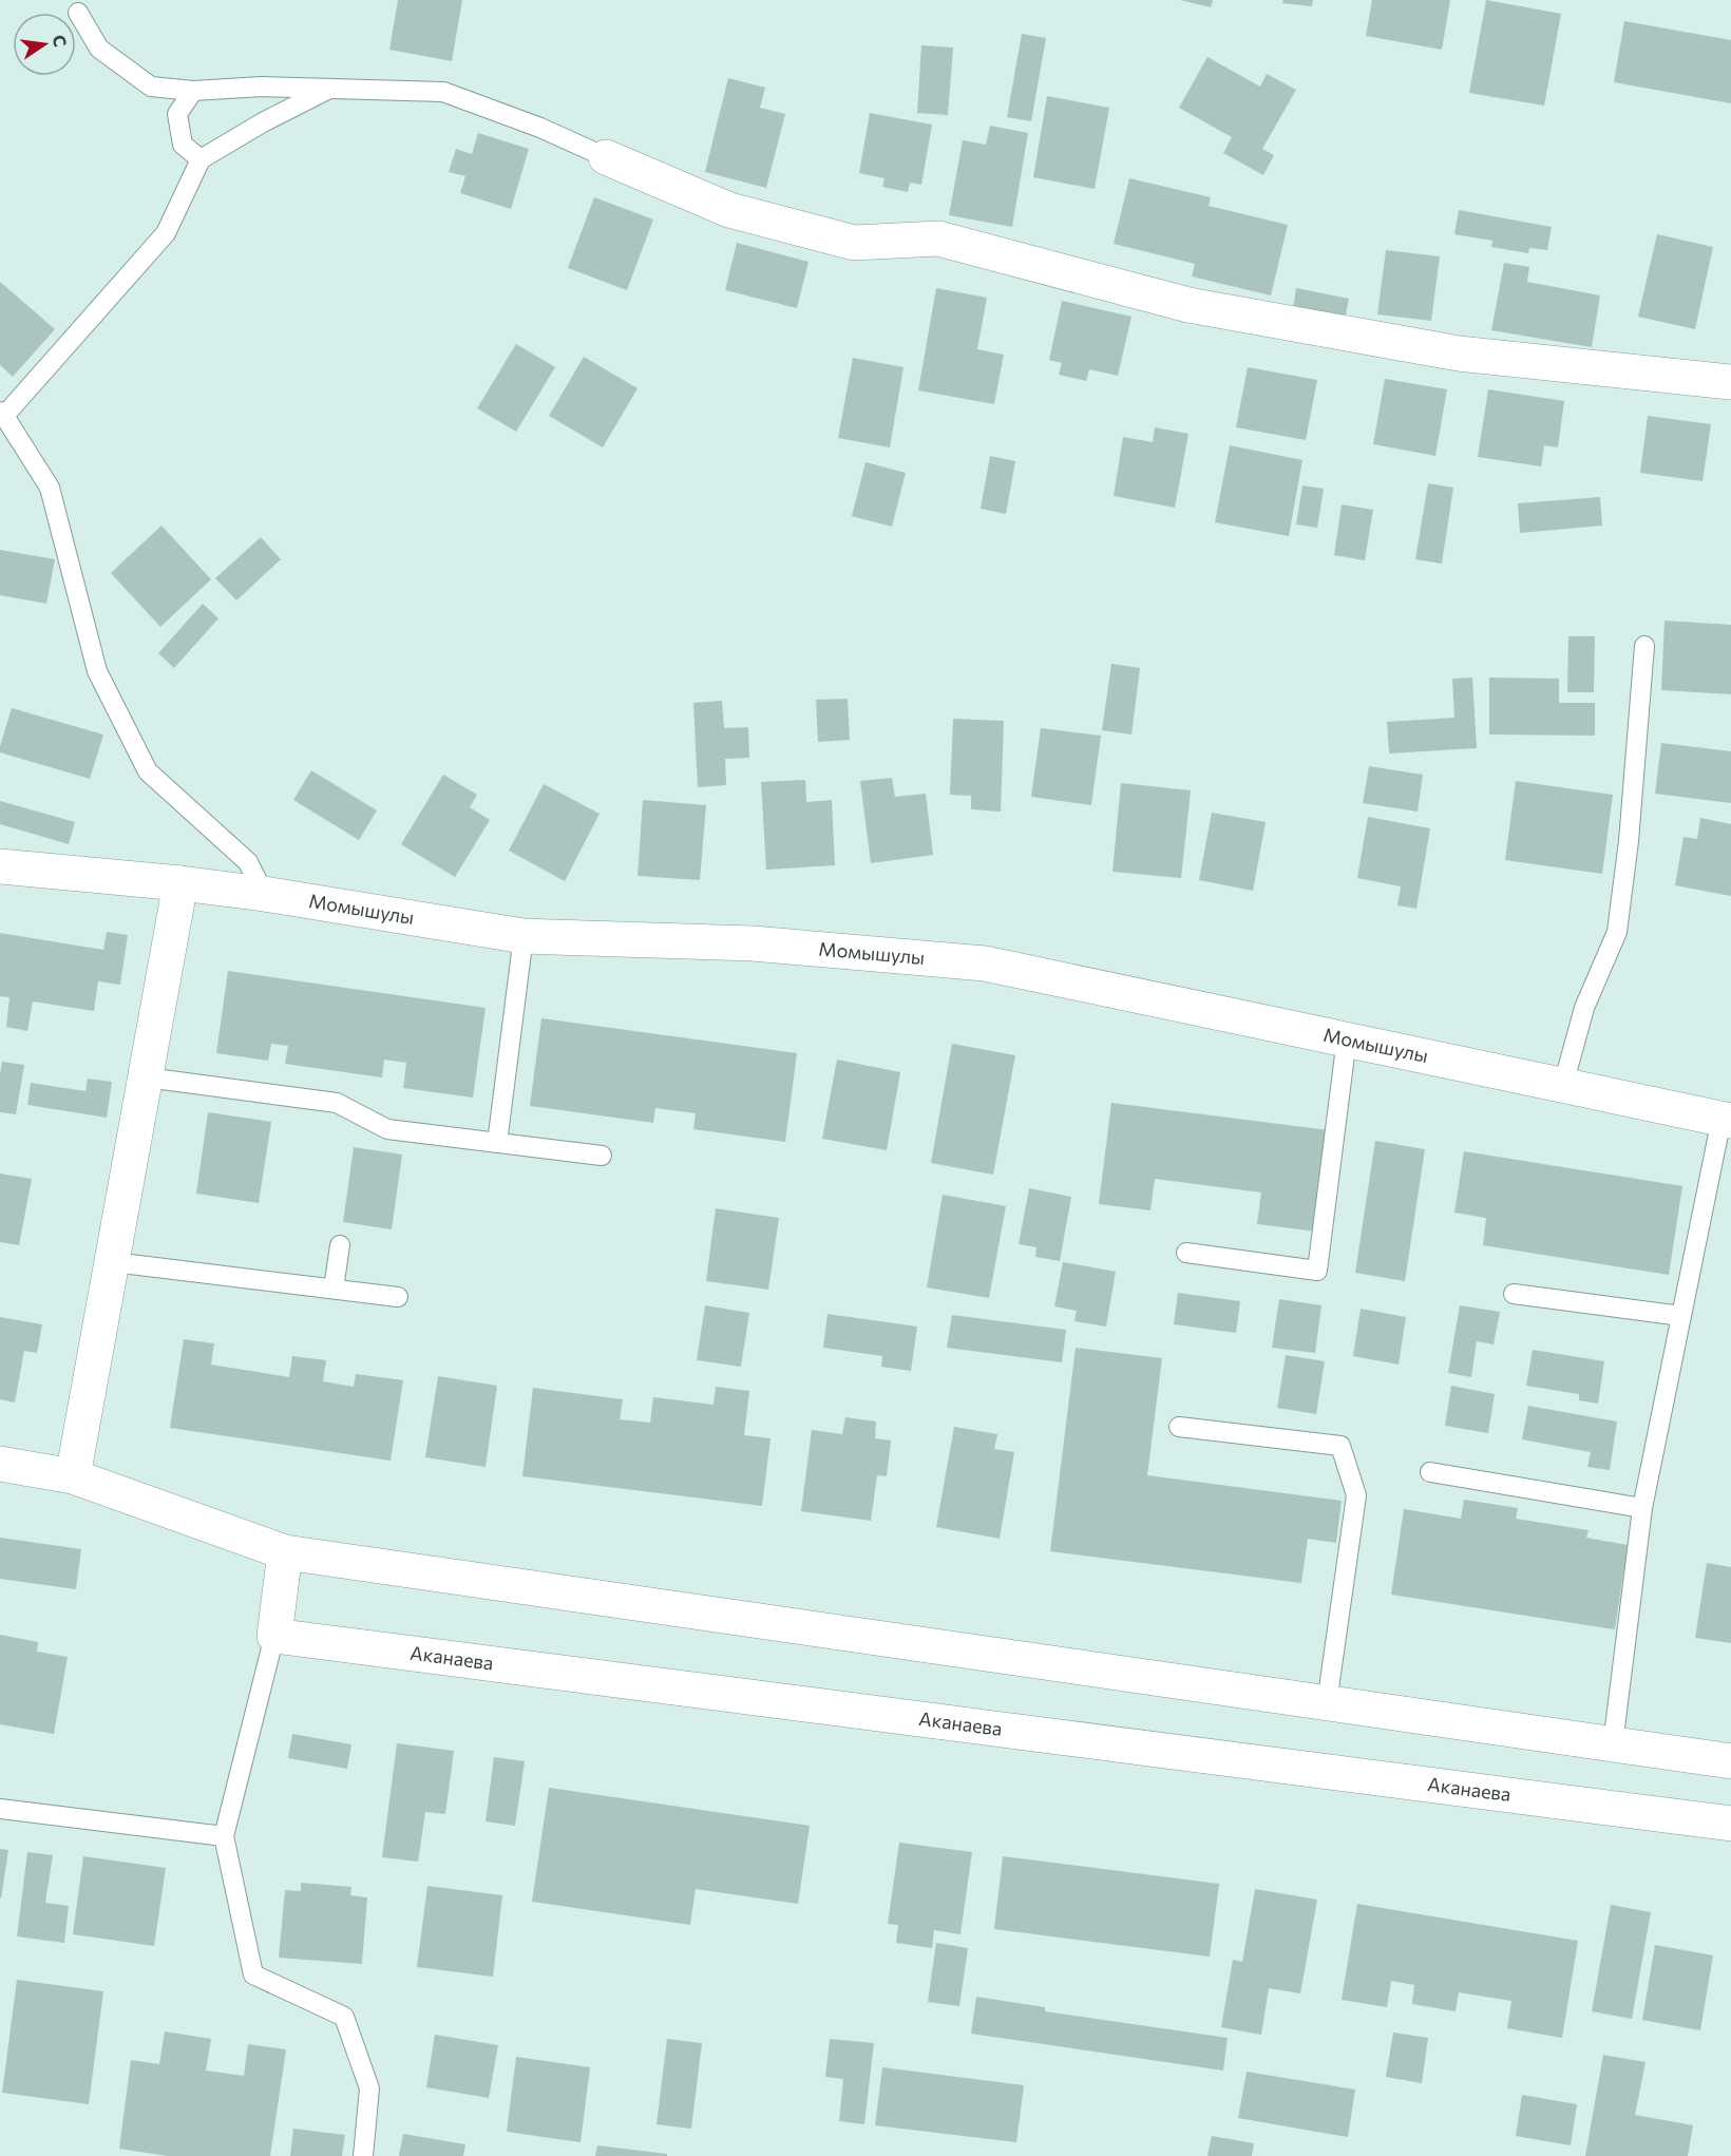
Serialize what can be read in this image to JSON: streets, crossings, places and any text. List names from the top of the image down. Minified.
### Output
{"streets":{"street":["Момышулы","Аканаева"]},"north":"right"}
